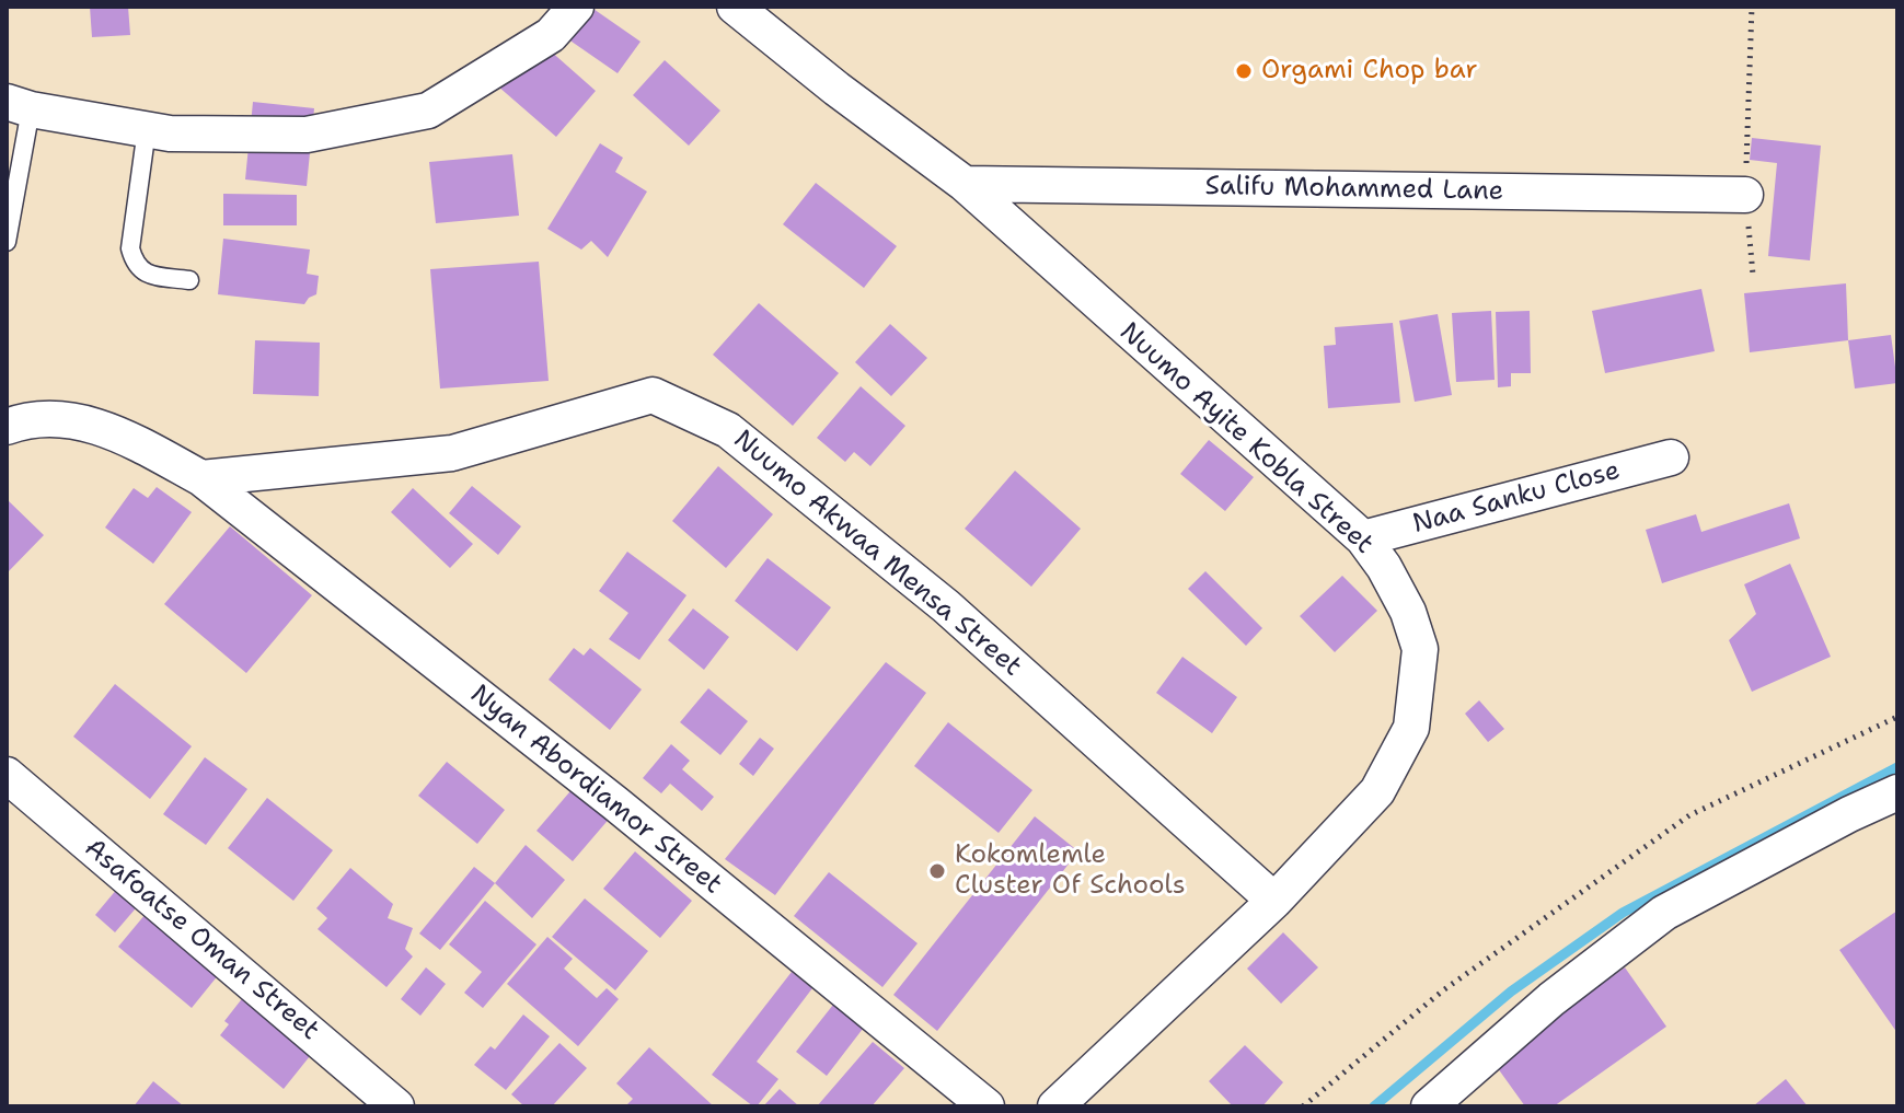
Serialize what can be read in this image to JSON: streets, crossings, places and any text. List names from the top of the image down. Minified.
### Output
{"streets":{"street":["Salifu Mohammed Lane","Nuumo Ayite Kobla Street","Naa Sanku Close","Nuumo Akwaa Mensa Street","Nyan Abordiamor Street","Asafoatse Oman Street"]},"crossings":[["Salifu Mohammed Lane","Nuumo Ayite Kobla Street"],["Nuumo Ayite Kobla Street","Naa Sanku Close"],["Nuumo Ayite Kobla Street","Nuumo Akwaa Mensa Street"],["Nuumo Akwaa Mensa Street","Nyan Abordiamor Street"]],"places":["Orgami Chop bar","Kokomlemle Cluster Of Schools"]}
